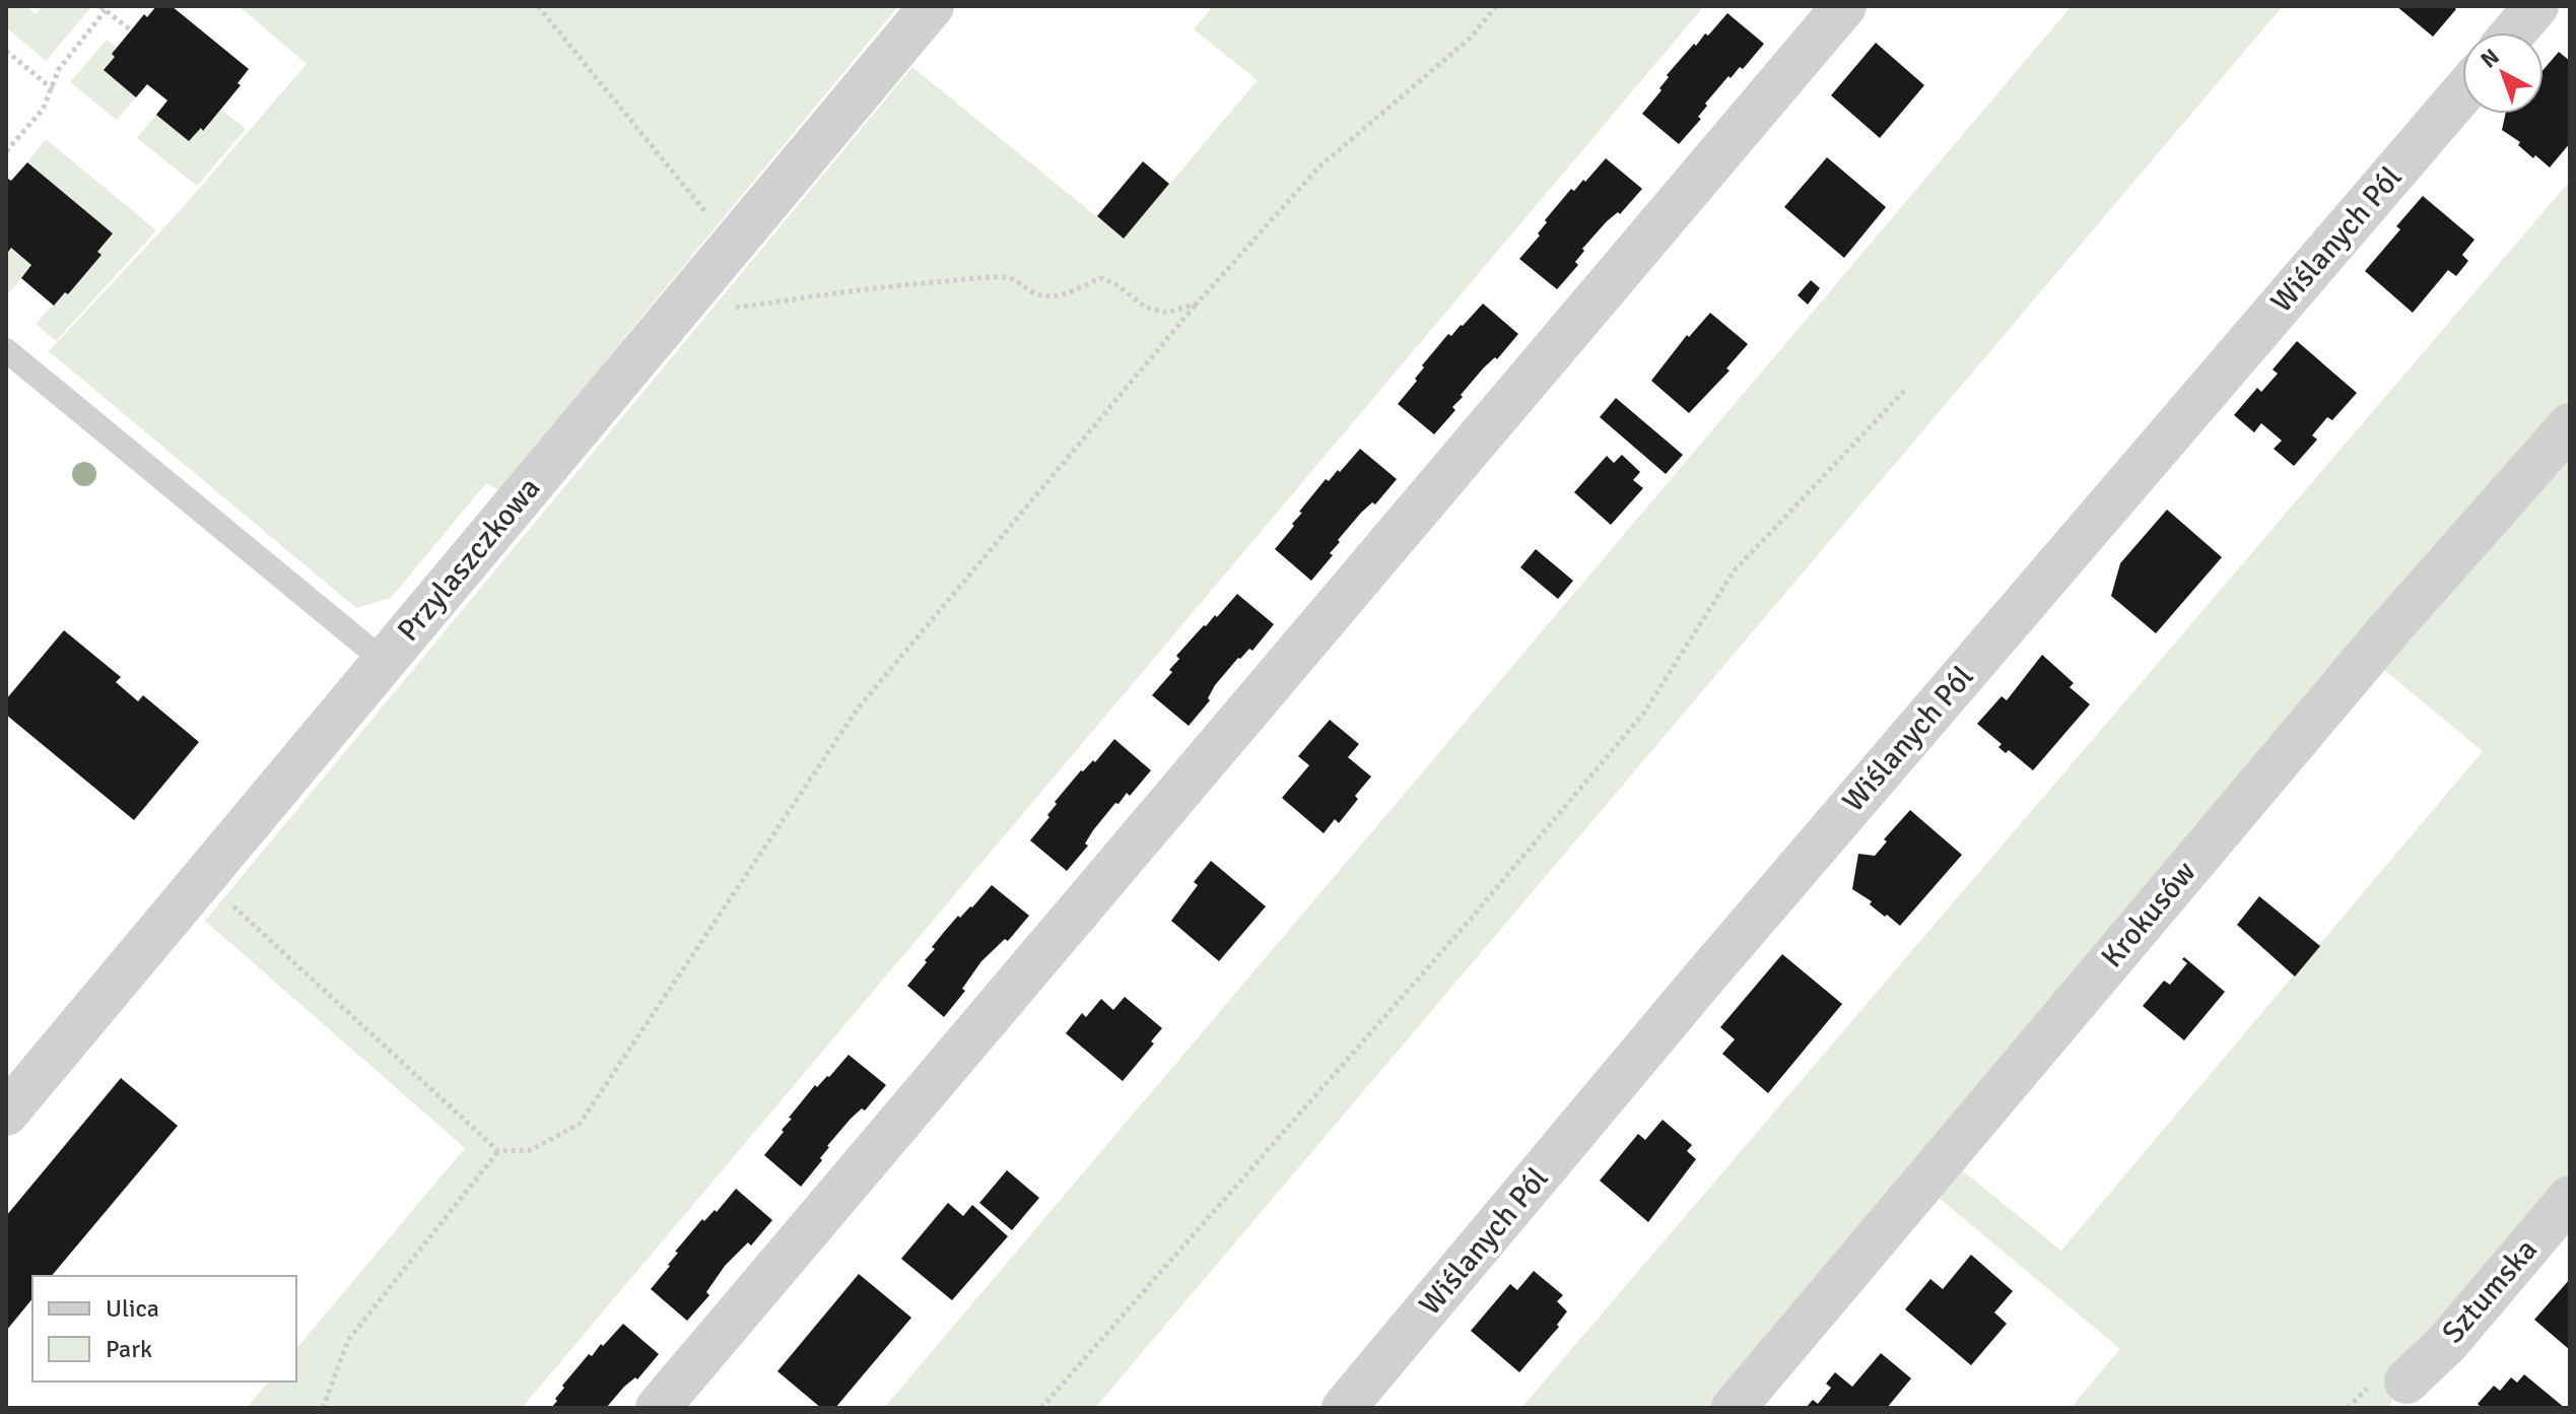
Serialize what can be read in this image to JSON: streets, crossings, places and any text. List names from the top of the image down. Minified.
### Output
{"streets":{"street":["Wiślanych Pól","Przylaszczkowa","Krokusów","Sztumska"]},"legend":["Ulica","Park"],"north":"top left"}
